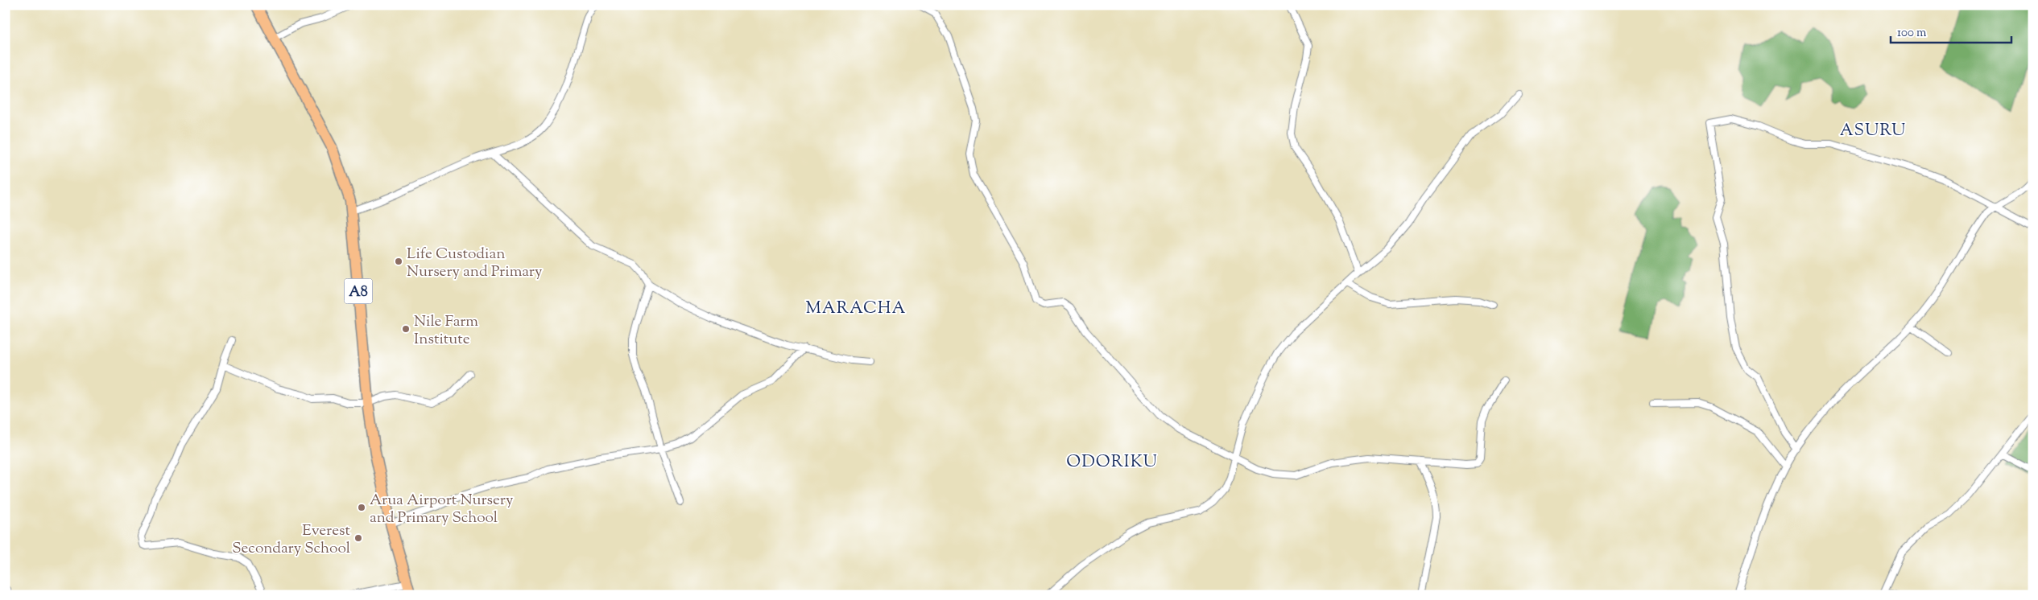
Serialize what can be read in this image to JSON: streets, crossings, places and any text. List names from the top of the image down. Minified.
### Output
{"streets":{"main road":["A8"]},"districts":["ASURU","MARACHA","ODORIKU"],"places":["Life Custodian Nursery and Primary","Nile Farm Institute","Arua Airport Nursery and Primary School","Everest Secondary School"],"scale_bar":"100 m"}
